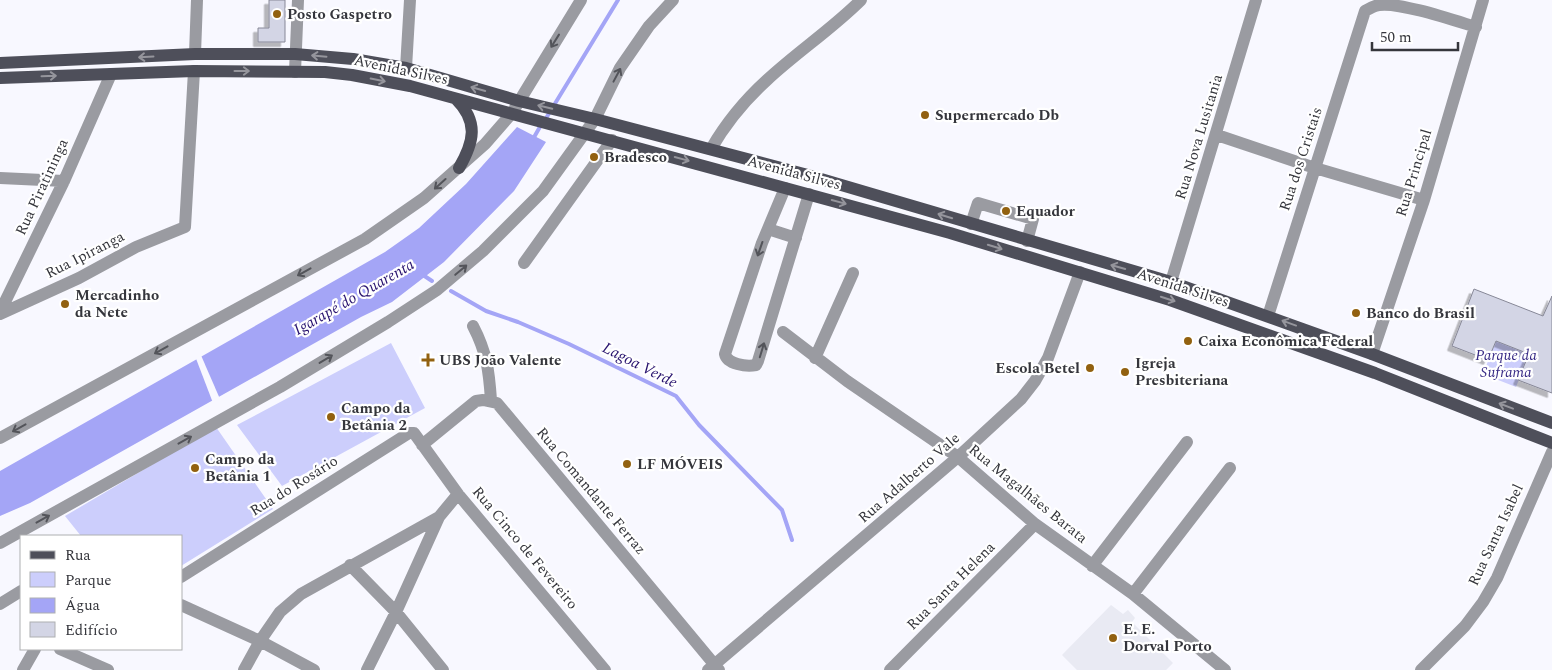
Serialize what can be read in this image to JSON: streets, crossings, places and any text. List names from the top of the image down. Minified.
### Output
{"streets":{"main road":["Avenida Silves"],"street":["Rua Nova Lusitania","Rua dos Cristais","Rua Principal","Rua Piratininga","Rua Ipiranga","Rua Adalberto Vale","Rua do Rosário","Rua Comandante Ferraz","Rua Magalhães Barata","Rua Santa Isabel","Rua Cinco de Fevereiro","Rua Santa Helena"]},"crossings":[["Avenida Silves","Rua Nova Lusitania"],["Avenida Silves","Rua dos Cristais"],["Avenida Silves","Rua Principal"],["Avenida Silves","Rua Piratininga"],["Avenida Silves","Rua Ipiranga"],["Avenida Silves","Rua Adalberto Vale"],["Rua dos Cristais","Rua Principal"],["Rua Piratininga","Rua Ipiranga"],["Rua Adalberto Vale","Rua Comandante Ferraz"],["Rua Adalberto Vale","Rua Magalhães Barata"],["Rua do Rosário","Rua Cinco de Fevereiro"],["Rua Magalhães Barata","Rua Santa Helena"]],"water":["Igarapé do Quarenta","Lagoa Verde"],"parks":["Parque da Suframa"],"places":{"other":["Posto Gaspetro","Supermercado Db","Bradesco","Equador","Mercadinho da Nete","Banco do Brasil","Caixa Econômica Federal","Escola Betel","Igreja Presbiteriana","Campo da Betânia 2","LF MÓVEIS","Campo da Betânia 1","E. E. Dorval Porto"],"health":["UBS João Valente"]},"legend":["Rua","Parque","Água","Edifício"],"scale_bar":"50 m"}
